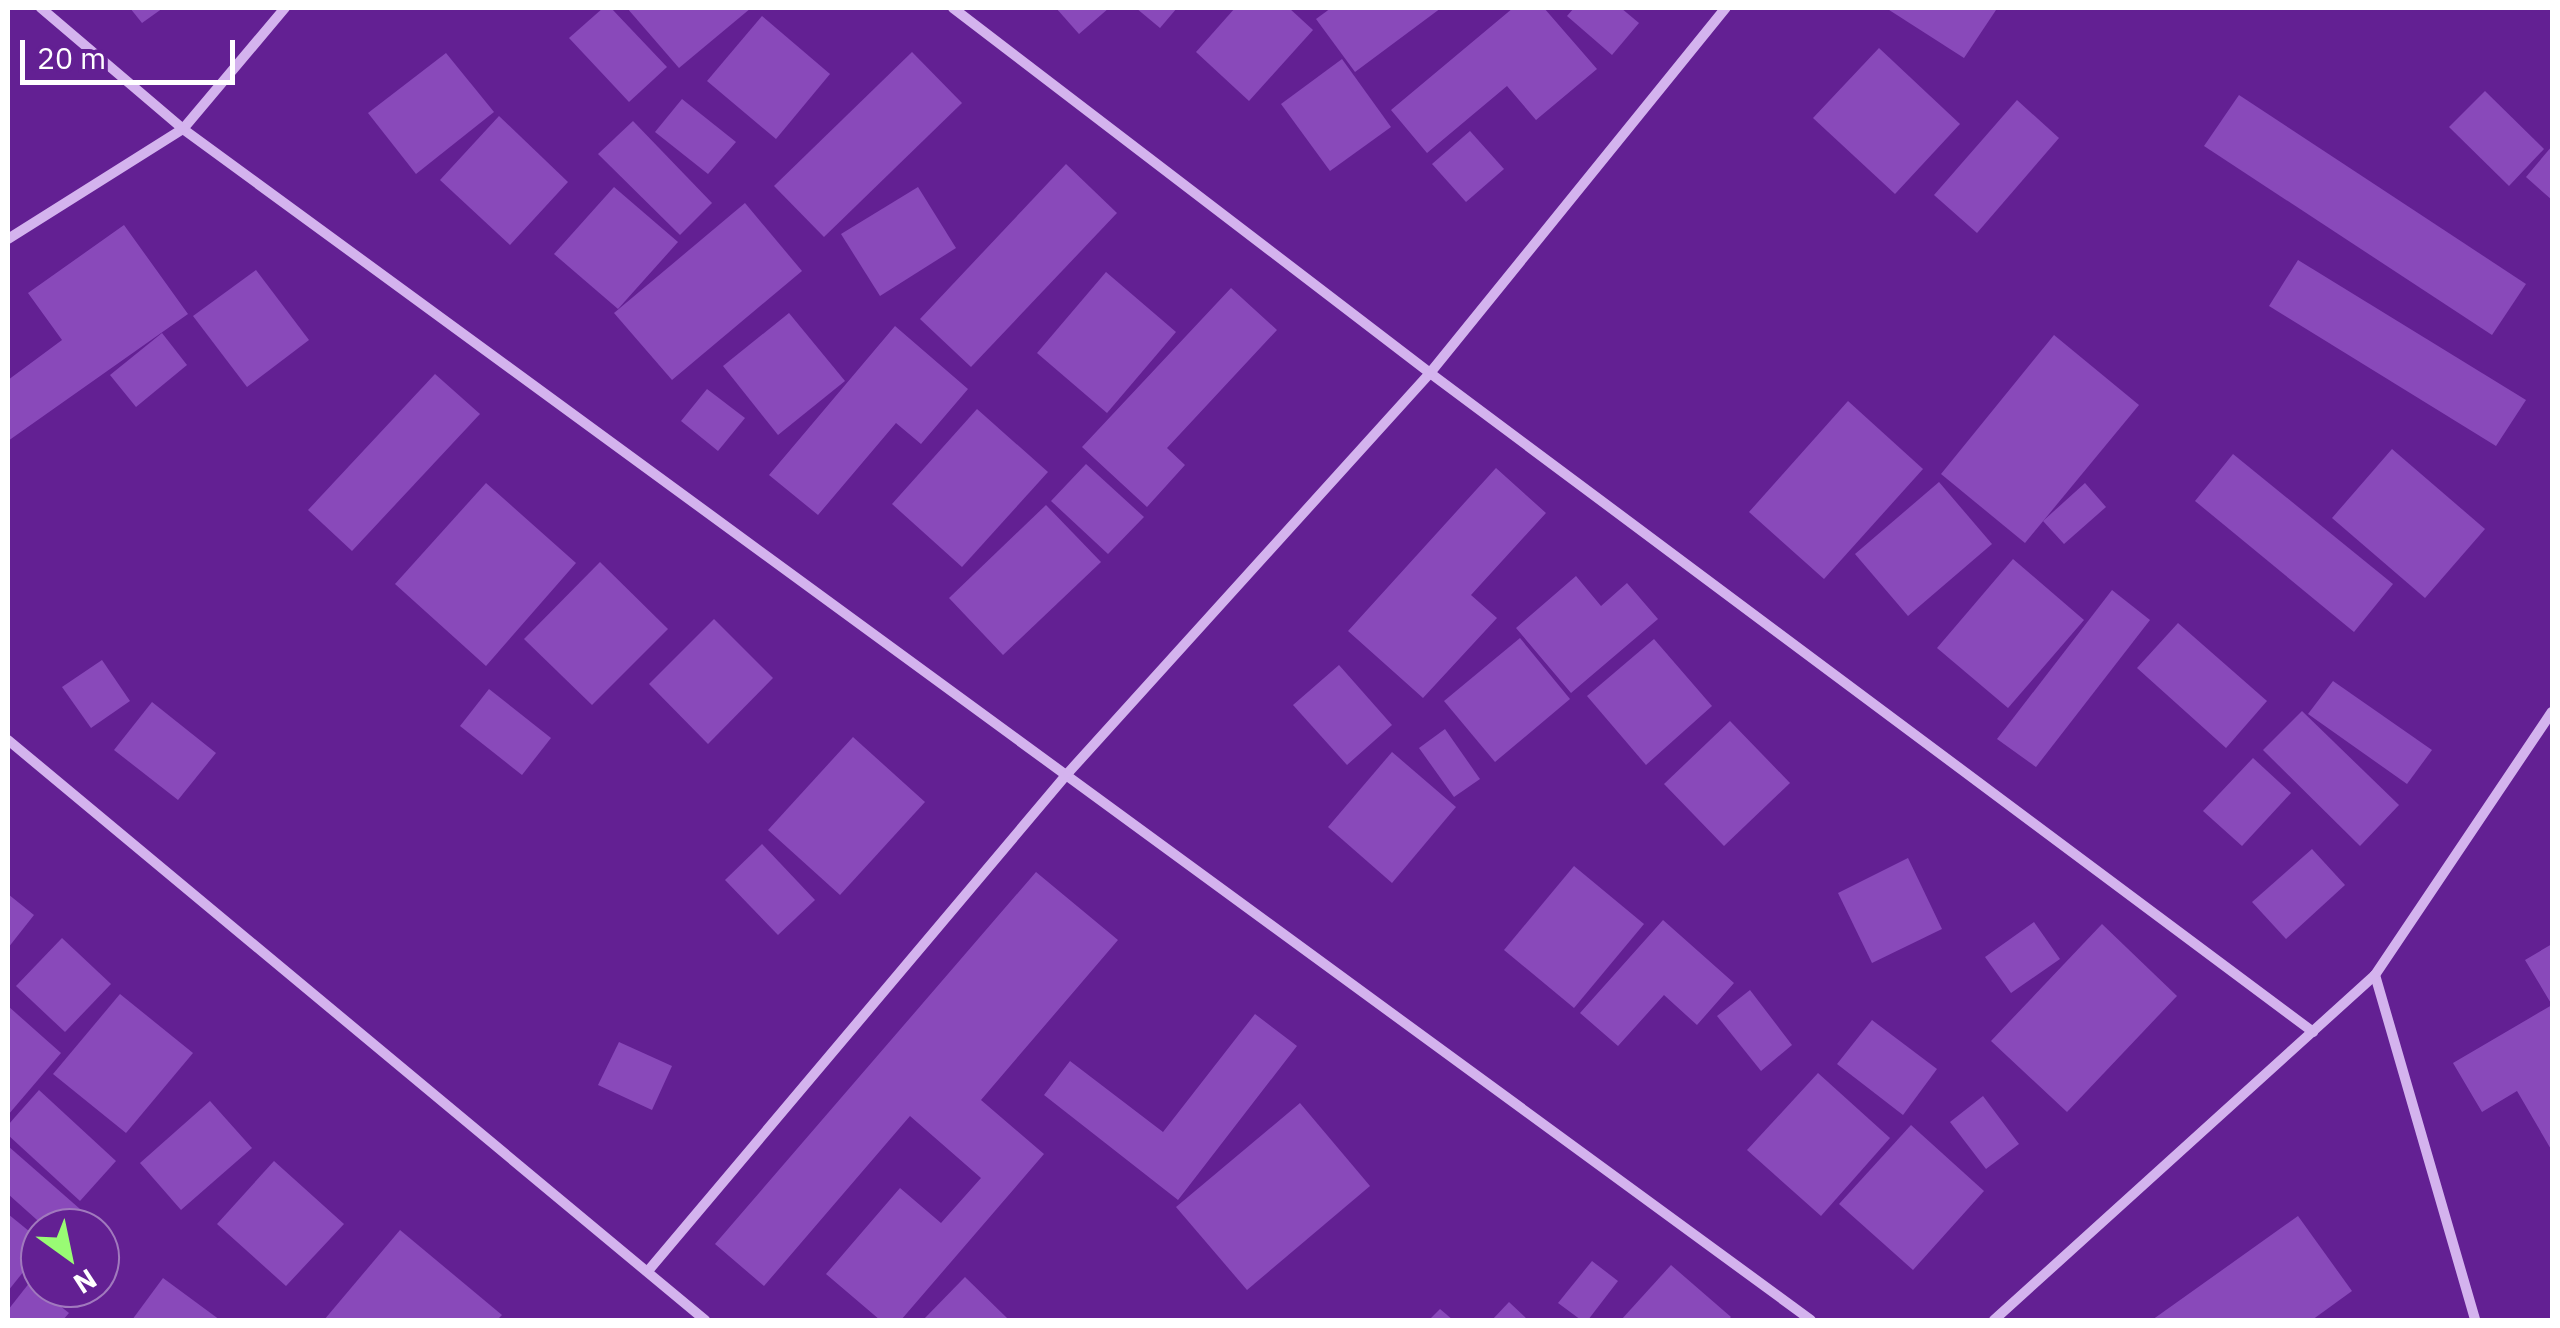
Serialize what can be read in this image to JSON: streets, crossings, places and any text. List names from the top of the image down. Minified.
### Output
{"scale_bar":"20 m","north":"bottom right"}
